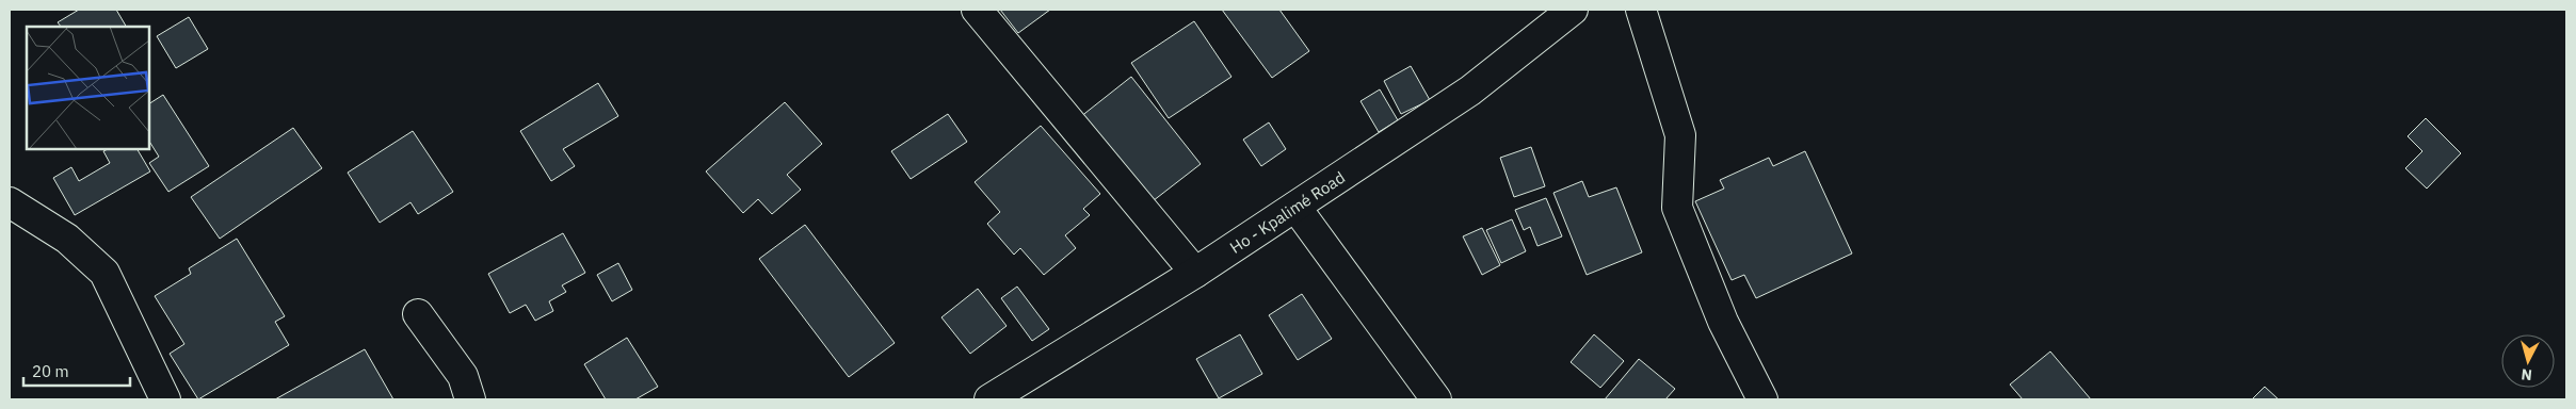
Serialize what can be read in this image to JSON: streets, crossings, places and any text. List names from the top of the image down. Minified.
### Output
{"streets":{"street":["Ho - Kpalimé Road"]},"scale_bar":"20 m","north":"bottom"}
